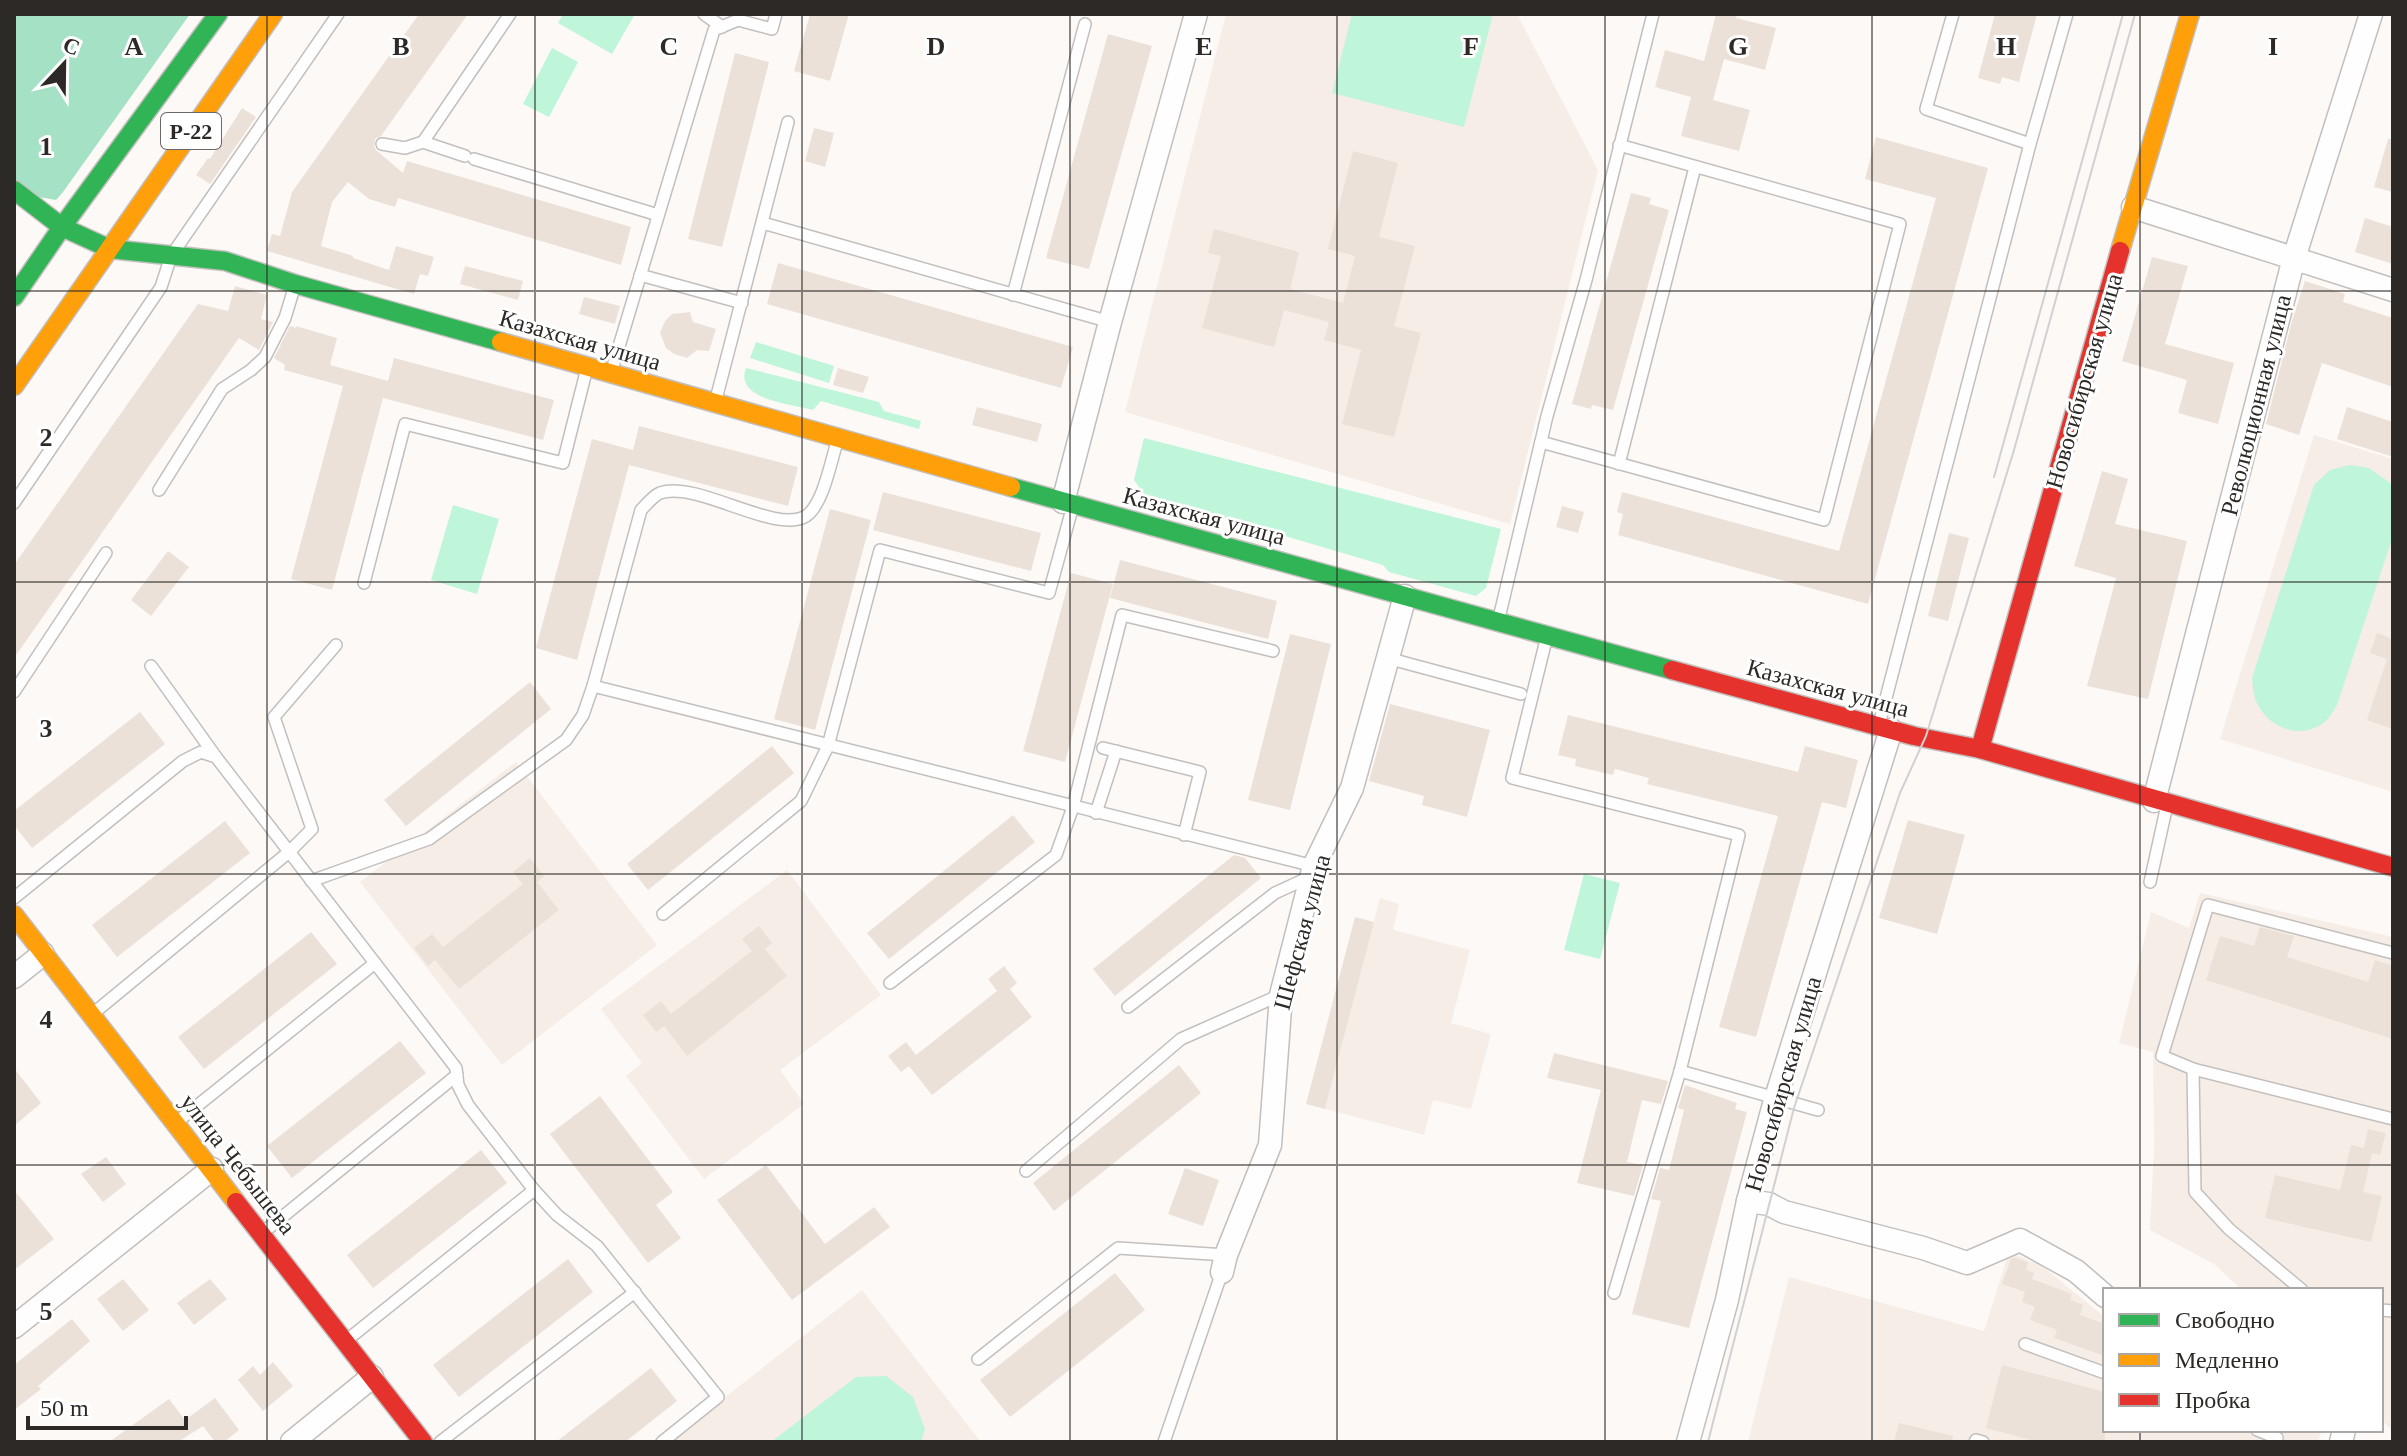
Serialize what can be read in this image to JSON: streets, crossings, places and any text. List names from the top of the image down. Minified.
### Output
{"streets":{"main road":["Р-22","Казахская улица","Новосибирская улица","улица Чебышева"],"street":["Революционная улица","Шефская улица"]},"crossings":[["Р-22","Казахская улица"],["Казахская улица","Новосибирская улица"],["Казахская улица","Революционная улица"],["Казахская улица","Шефская улица"]],"legend":["Свободно","Медленно","Пробка"],"scale_bar":"50 m","north":"top","grid":{"columns":["A","B","C","D","E","F","G","H","I"],"rows":["1","2","3","4","5"]}}
